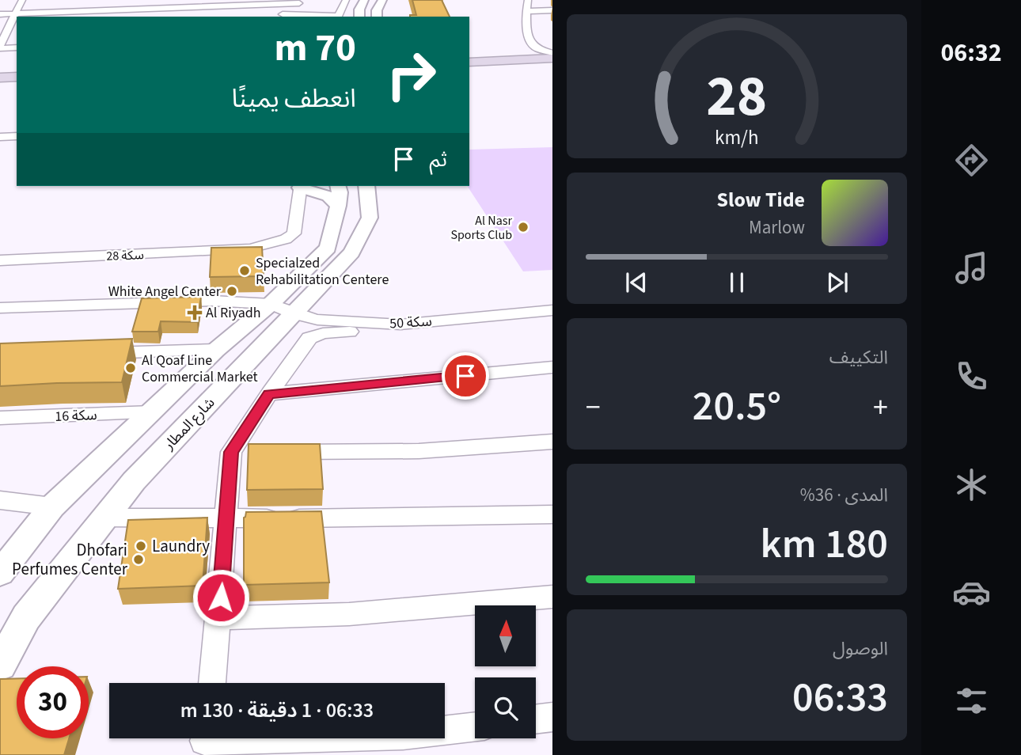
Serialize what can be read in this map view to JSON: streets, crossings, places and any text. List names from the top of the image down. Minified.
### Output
{"streets":{"street":["سكة 28","سكة 50","سكة 16","شارع المطار"]},"crossings":[["سكة 50","شارع المطار"]],"places":{"other":["Al Nasr Sports Club","Specialzed Rehabilitation Centere","White Angel Center","Al Qoaf Line Commercial Market","Laundry","Dhofari Perfumes Center"],"health":["Al Riyadh"]},"north":"top","page":{"tabs":"06:32","turn":["70 m","انعطف يمينًا"],"then":"ثم","song":["Slow Tide","Marlow"],"tile":["التكييف",["المدى · 36%","180 km"],["الوصول","06:33"]],"heat":["−","20.5°","+"],"limit":"30","trip":"06:33 · 1 دقيقة · 130 m","gauge":["28","km/h"]}}
